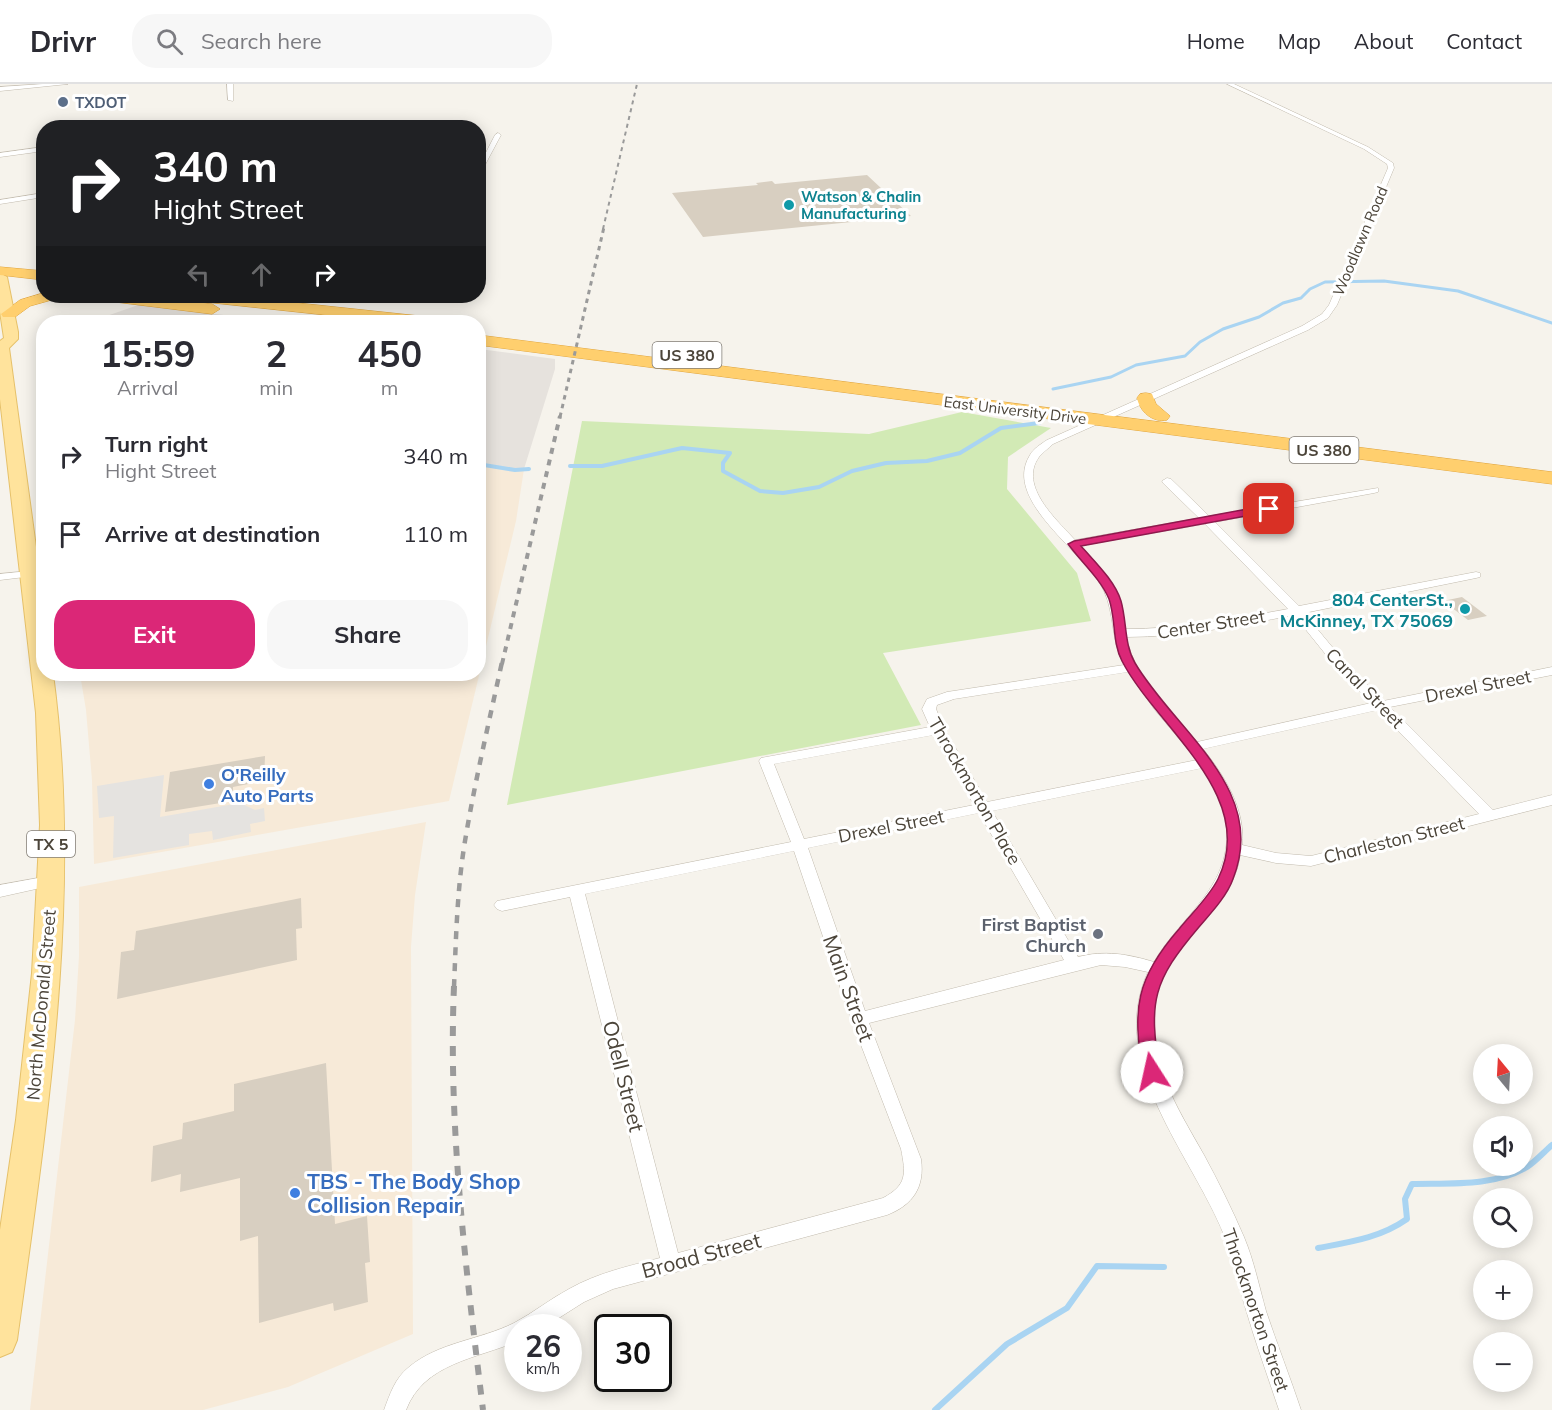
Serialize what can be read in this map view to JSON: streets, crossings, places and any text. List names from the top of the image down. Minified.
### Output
{"streets":{"highway":["US 380","East University Drive"],"main road":["TX 5","North McDonald Street"],"street":["Woodlawn Road","Center Street","Drexel Street","Canal Street","Throckmorton Place","Charleston Street","Main Street","Odell Street","Broad Street","Throckmorton Street"]},"crossings":[["Woodlawn Road","East University Drive"],["Woodlawn Road","Throckmorton Street"],["East University Drive","Throckmorton Street"],["Center Street","Canal Street"],["Center Street","Throckmorton Street"],["Drexel Street","Canal Street"],["Drexel Street","Throckmorton Place"],["Drexel Street","Main Street"],["Drexel Street","Odell Street"],["Drexel Street","Throckmorton Street"],["Canal Street","Charleston Street"],["Throckmorton Place","Main Street"],["Throckmorton Place","Throckmorton Street"],["Charleston Street","Throckmorton Street"],["Main Street","Broad Street"],["Odell Street","Broad Street"]],"places":["TXDOT","Watson & Chalin Manufacturing","804 CenterSt., McKinney, TX 75069","O'Reilly Auto Parts","First Baptist Church","TBS - The Body Shop Collision Repair"],"north":"top","page":{"header":"Drivr","search":"Search here","nav":["Home","Map","About","Contact"],"turn":["340 m","Hight Street"],"eta":["15:59","Arrival","2","min","450","m"],"list":[{"name":"Turn right","note":"Hight Street","value":"340 m"},{"name":"Arrive at destination","value":"110 m"}],"buttons":["Exit","Share"],"map_buttons":["+","−"],"speed":"26 km/h","limit":"30"}}
